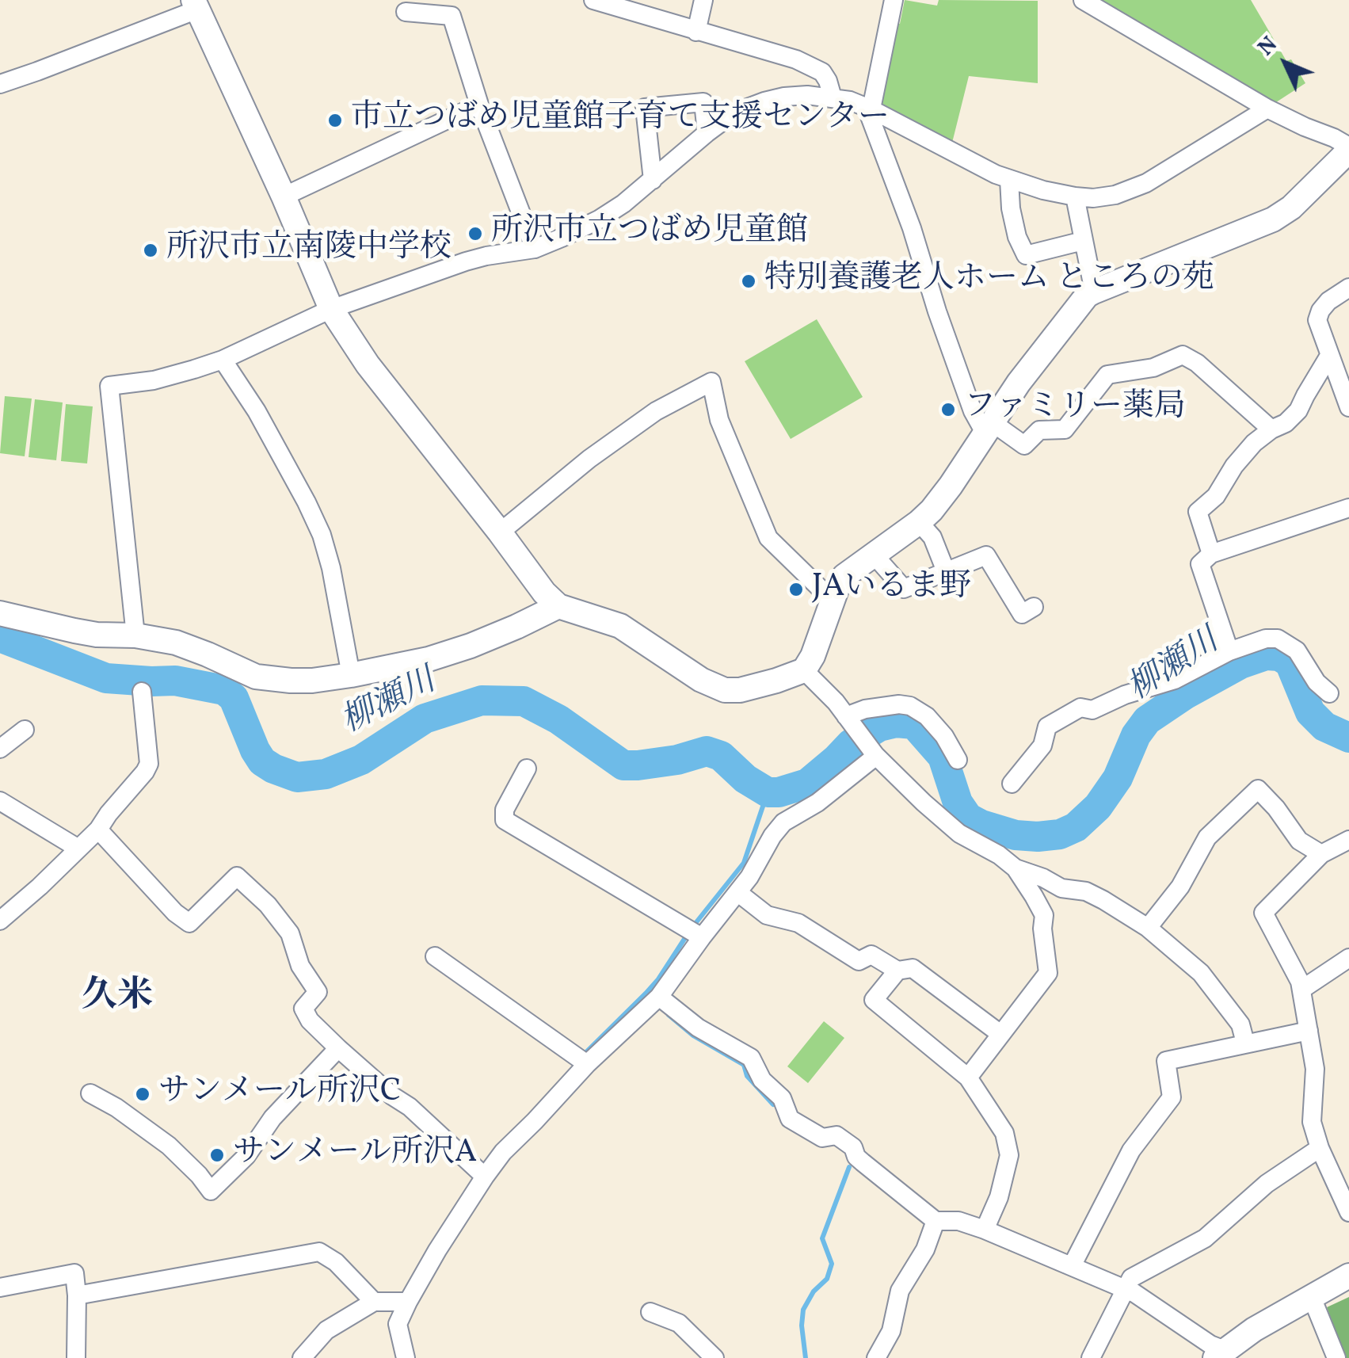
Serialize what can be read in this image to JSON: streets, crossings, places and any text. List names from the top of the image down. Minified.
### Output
{"districts":["久米"],"water":["柳瀬川"],"places":["市立つばめ児童館子育て支援センター","所沢市立つばめ児童館","所沢市立南陵中学校","特別養護老人ホーム ところの苑","ファミリー薬局","JAいるま野","サンメール所沢C","サンメール所沢A"],"north":"top left"}
